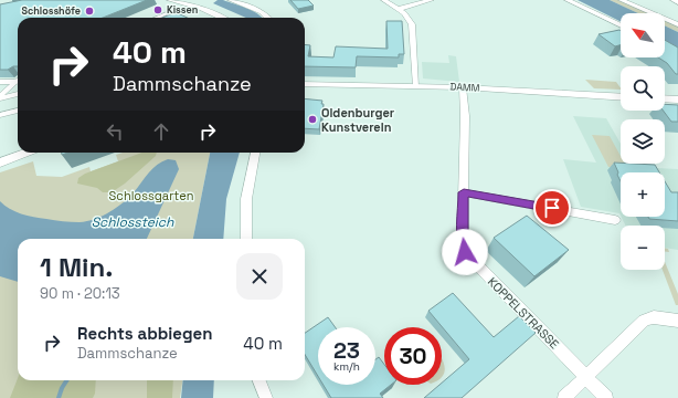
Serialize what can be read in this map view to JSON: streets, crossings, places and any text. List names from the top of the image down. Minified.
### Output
{"streets":{"street":["DAMM","KOPPELSTRASSE"]},"crossings":[["DAMM","KOPPELSTRASSE"]],"water":["Schlossteich"],"parks":["Schlossgarten"],"places":["Kissen","Schlosshöfe","Oldenburger Kunstverein"],"north":"top left","page":{"map_buttons":["+","−"],"turn":["40 m","Dammschanze"],"heading":["1 Min.","90 m · 20:13"],"list":[{"name":"Rechts abbiegen","note":"Dammschanze","value":"40 m"}],"speed":"23 km/h","limit":"30"}}
